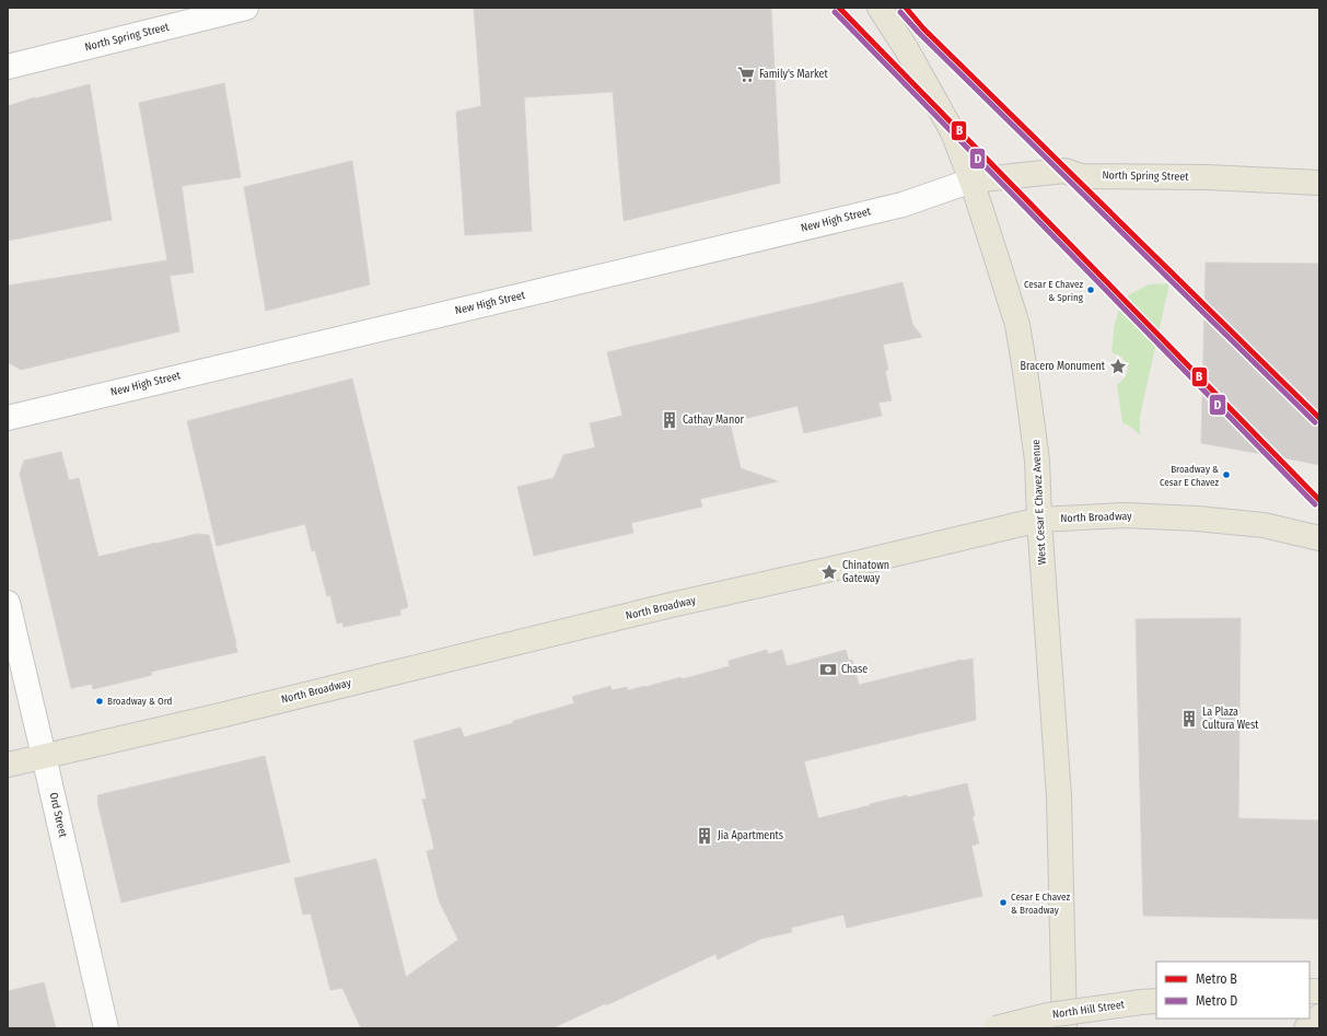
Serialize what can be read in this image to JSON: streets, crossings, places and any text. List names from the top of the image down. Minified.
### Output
{"streets":{"main road":["North Spring Street","West Cesar E Chavez Avenue","North Broadway","North Hill Street"],"street":["New High Street","Ord Street"]},"crossings":[["North Spring Street","New High Street"],["North Spring Street","West Cesar E Chavez Avenue"],["New High Street","West Cesar E Chavez Avenue"],["West Cesar E Chavez Avenue","North Broadway"],["North Broadway","Ord Street"]],"places":{"supermarket":["Family's Market"],"other":["Cesar E Chavez & Spring","Broadway & Cesar E Chavez","Broadway & Ord","Cesar E Chavez & Broadway"],"place":["Bracero Monument","Chinatown Gateway"],"building":["Cathay Manor","La Plaza Cultura West","Jia Apartments"],"bank":["Chase"]},"lines":["metro line B","metro line D"],"legend":["Metro B","Metro D"]}
